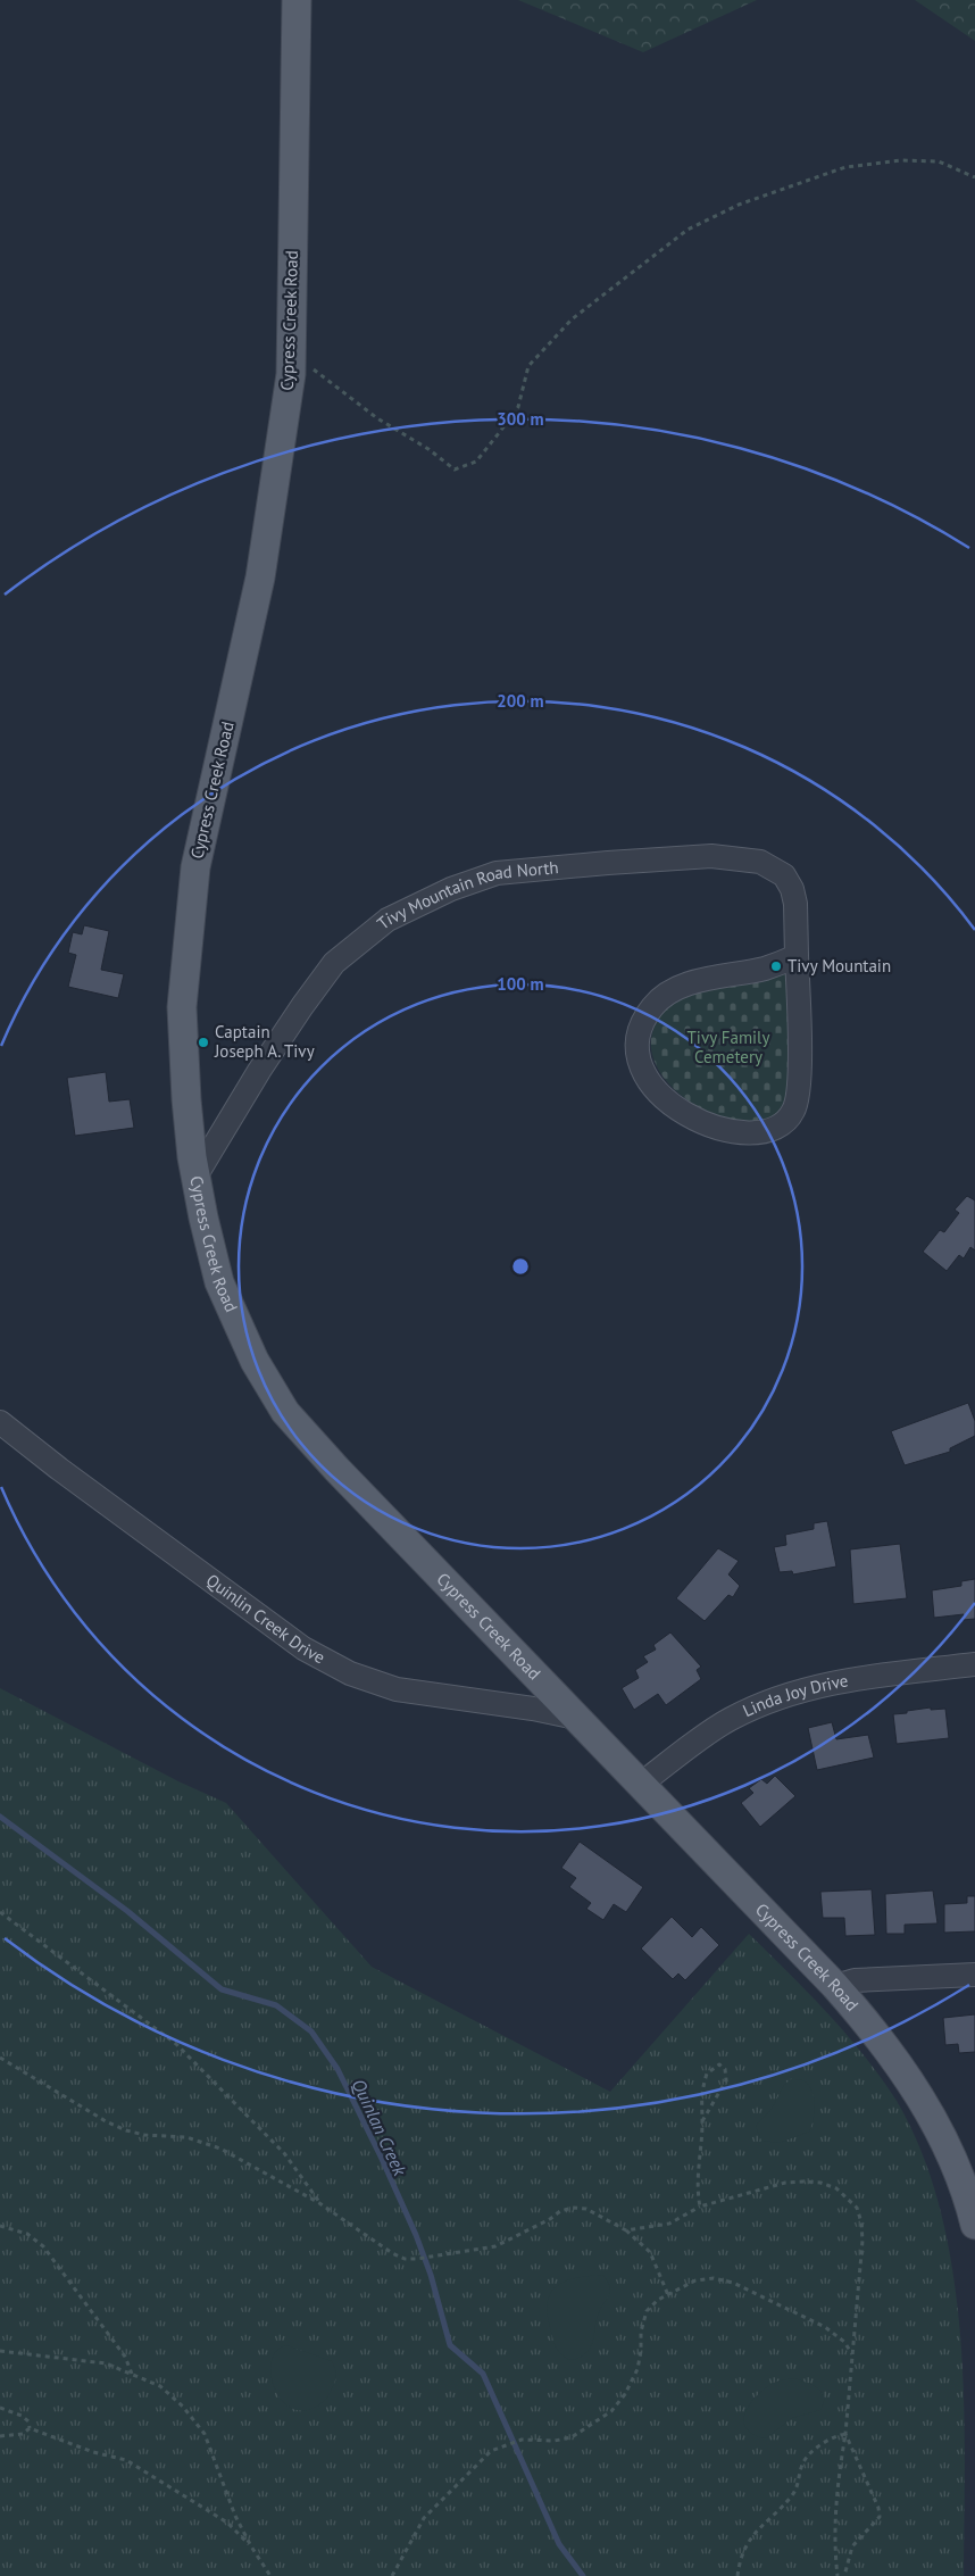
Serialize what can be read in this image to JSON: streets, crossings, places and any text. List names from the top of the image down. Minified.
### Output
{"streets":{"main road":["Cypress Creek Road"],"street":["Tivy Mountain Road North","Quinlin Creek Drive","Linda Joy Drive"]},"crossings":[["Cypress Creek Road","Tivy Mountain Road North"],["Cypress Creek Road","Quinlin Creek Drive"],["Cypress Creek Road","Linda Joy Drive"]],"water":["Quinlan Creek"],"parks":["Tivy Family Cemetery"],"places":["Tivy Mountain","Captain Joseph A. Tivy"],"rings":["300 m","200 m","100 m"]}
